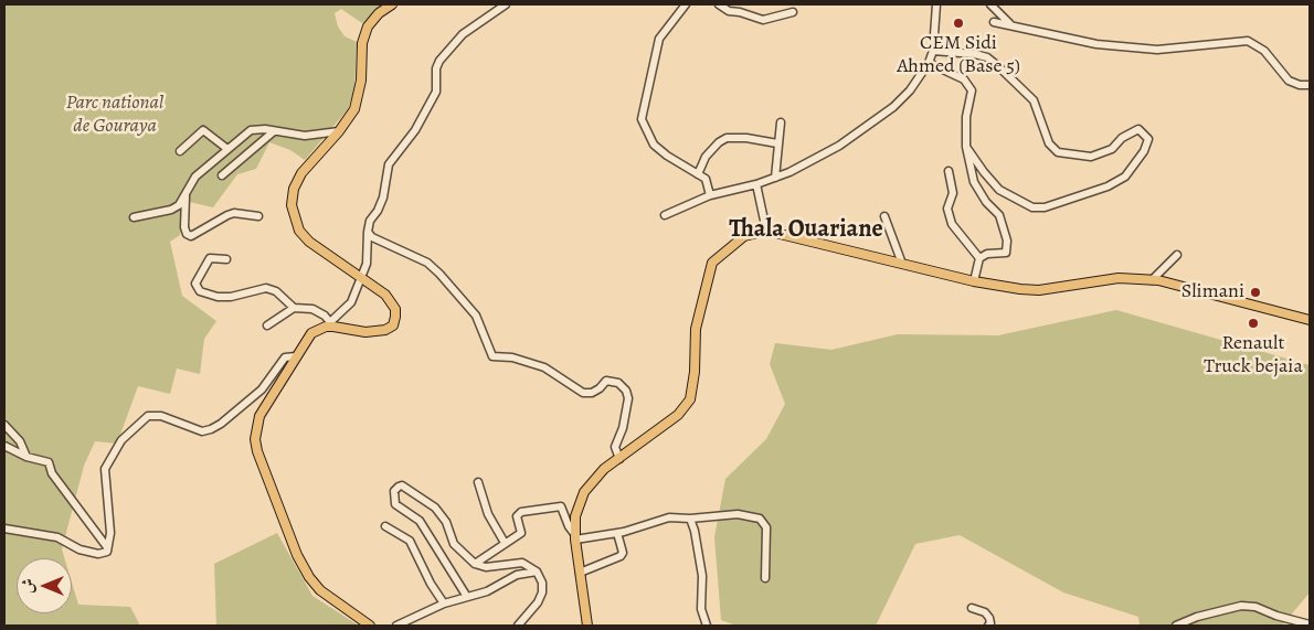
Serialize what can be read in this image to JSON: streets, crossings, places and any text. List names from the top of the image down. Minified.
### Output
{"districts":["Thala Ouariane"],"parks":["Parc national de Gouraya"],"places":["CEM Sidi Ahmed (Base 5)","Slimani","Renault Truck bejaia"],"north":"left"}
